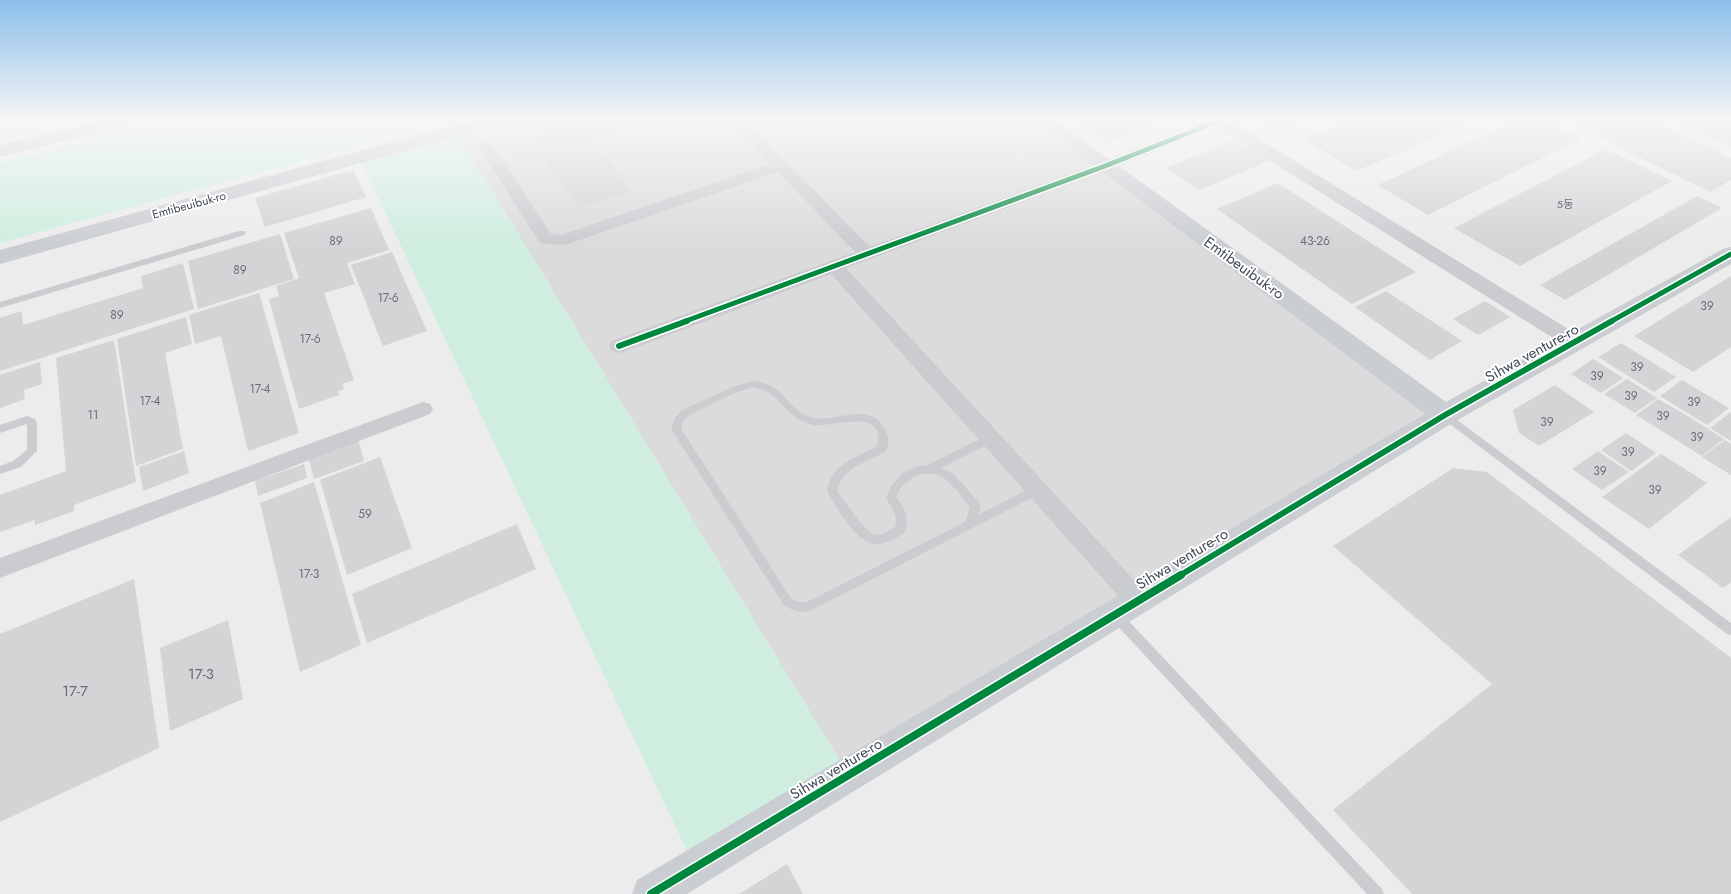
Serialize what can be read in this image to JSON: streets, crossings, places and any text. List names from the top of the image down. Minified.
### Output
{"streets":{"street":["Emtibeuibuk-ro","Sihwa venture-ro"]},"crossings":[["Emtibeuibuk-ro","Sihwa venture-ro"]],"house_numbers":["5동","89","43-26","89","17-6","39","89","17-6","39","39","17-4","39","17-4","39","11","39","39","39","39","39","39","59","17-3","17-3","17-7"]}
